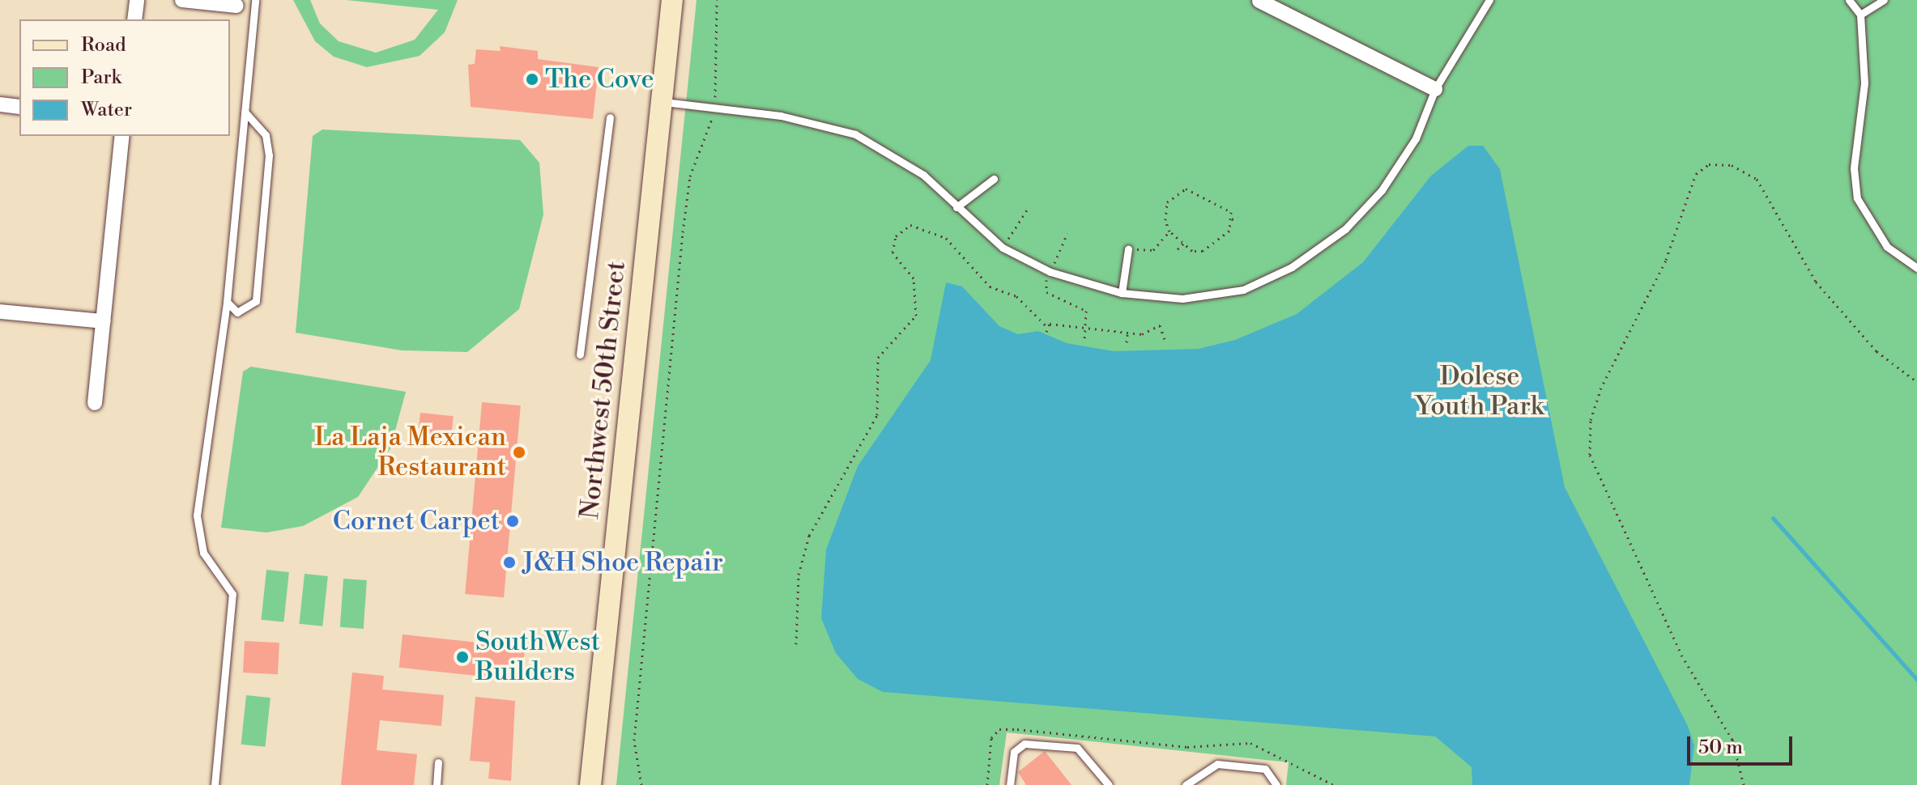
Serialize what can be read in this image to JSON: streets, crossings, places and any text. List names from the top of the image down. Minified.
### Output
{"streets":{"main road":["Northwest 50th Street"]},"parks":["Dolese Youth Park"],"places":["The Cove","La Laja Mexican Restaurant","Cornet Carpet","J&H Shoe Repair","SouthWest Builders"],"legend":["Road","Park","Water"],"scale_bar":"50 m"}
